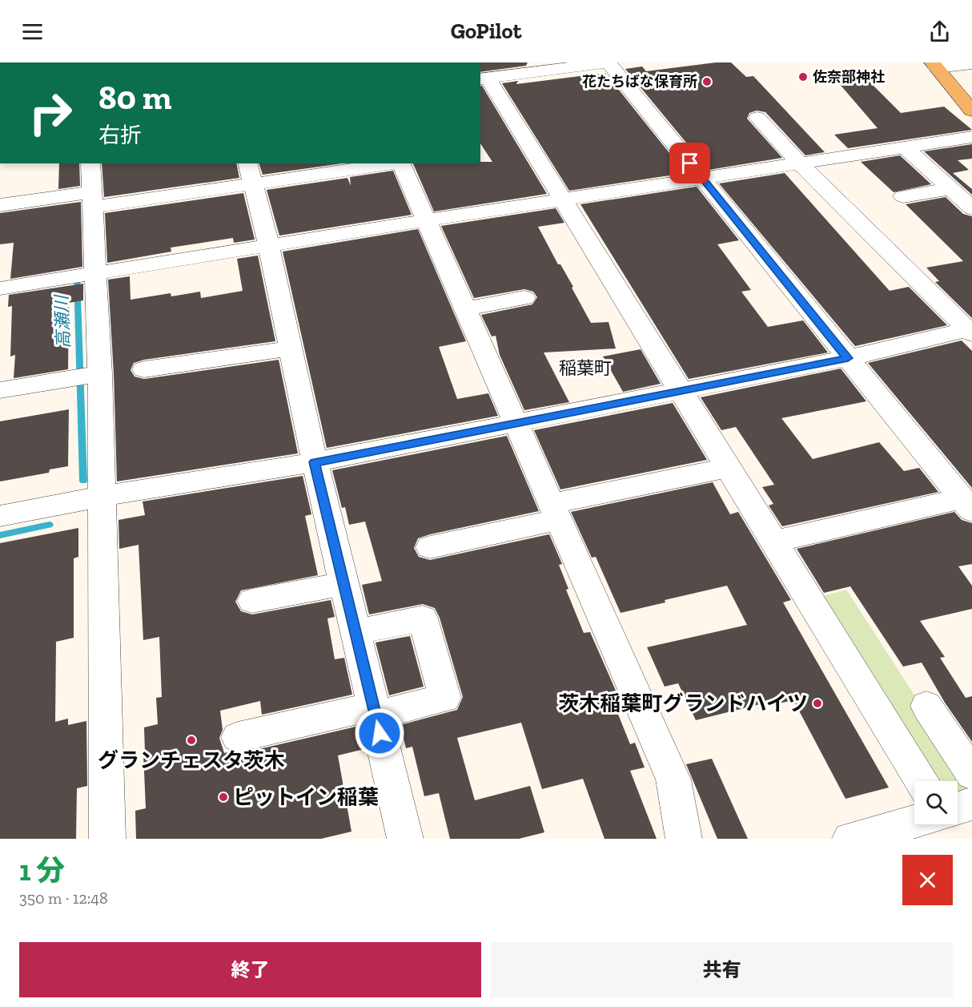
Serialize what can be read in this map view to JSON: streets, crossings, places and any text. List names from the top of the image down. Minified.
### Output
{"districts":["稲葉町"],"water":["高瀬川"],"places":["佐奈部神社","花たちばな保育所","茨木稲葉町グランドハイツ","グランチェスタ茨木","ピットイン稲葉"],"page":{"header":"GoPilot","turn":["80 m","右折"],"heading":["1 分","350 m · 12:48"],"buttons":["終了","共有"]}}
